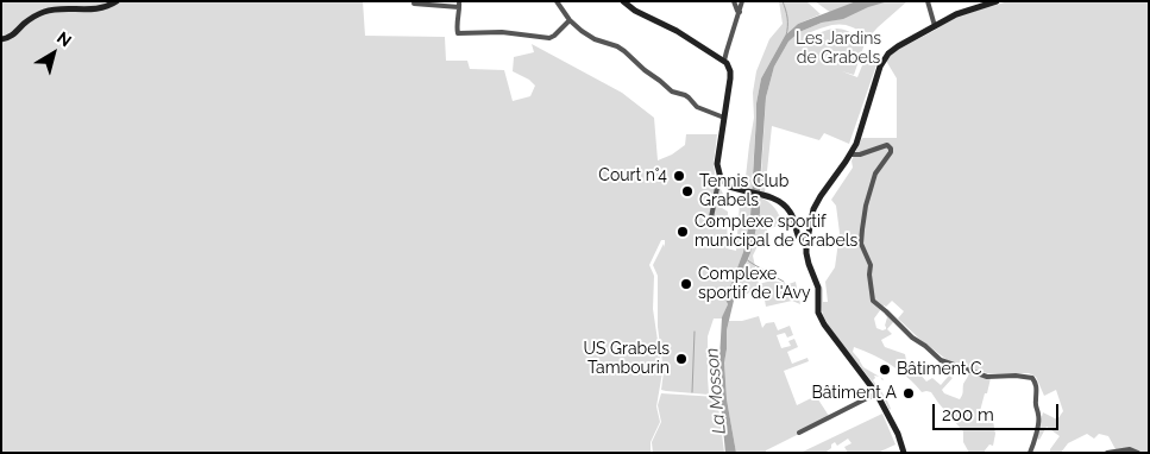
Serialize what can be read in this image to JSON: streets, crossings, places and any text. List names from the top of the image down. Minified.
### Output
{"water":["La Mosson"],"parks":["Les Jardins de Grabels"],"places":["Court n°4","Tennis Club Grabels","Complexe sportif municipal de Grabels","Complexe sportif de l'Avy","US Grabels Tambourin","Bâtiment C","Bâtiment A"],"scale_bar":"200 m","north":"top right"}
